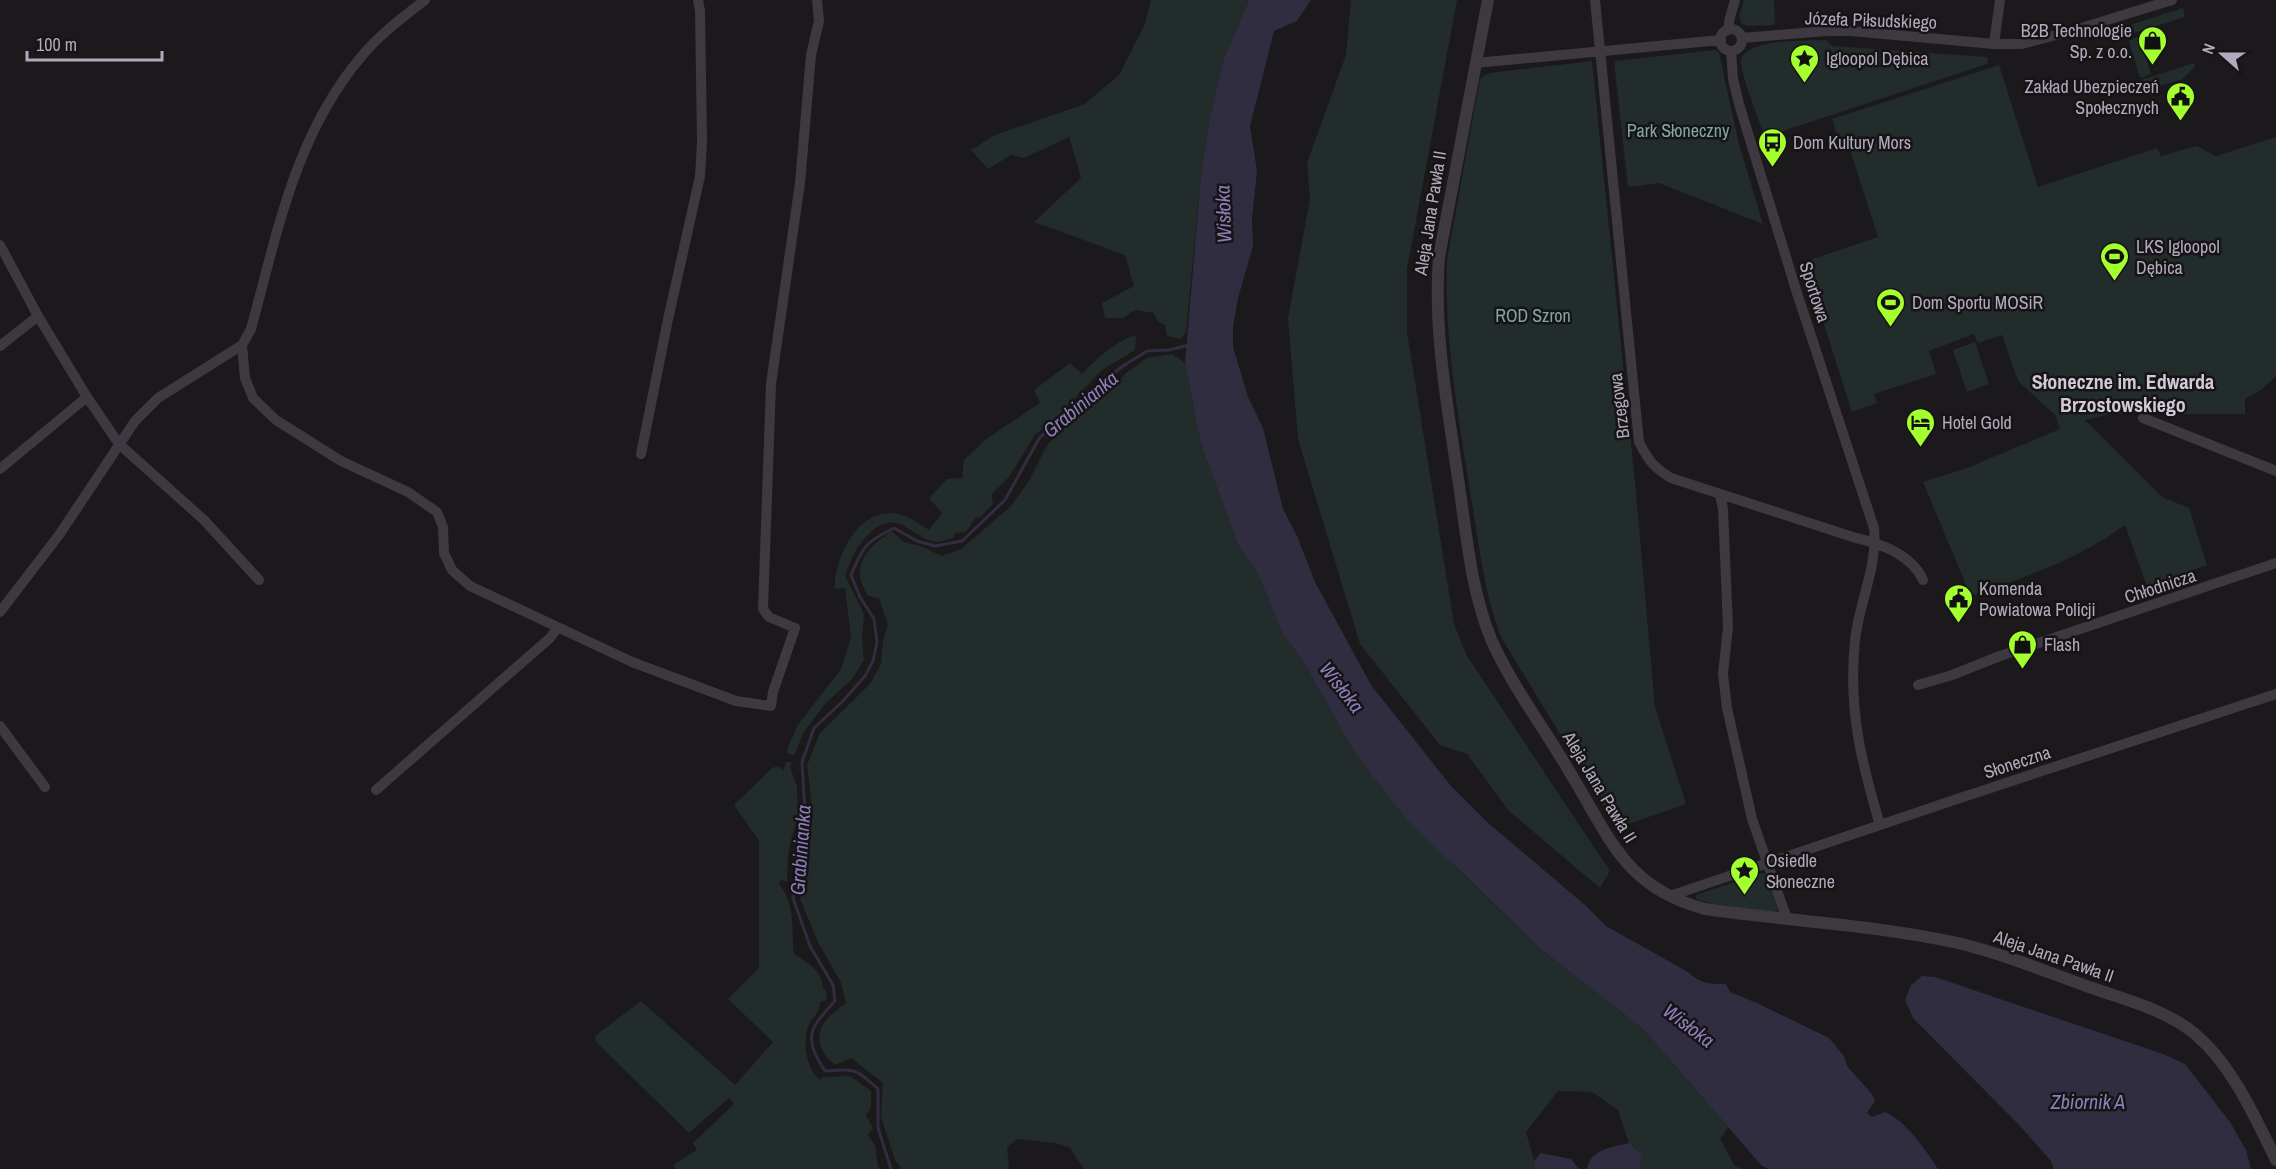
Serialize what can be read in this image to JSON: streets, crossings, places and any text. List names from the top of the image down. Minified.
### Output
{"streets":{"street":["Józefa Piłsudskiego","Aleja Jana Pawła II","Sportowa","Brzegowa","Chłodnicza","Słoneczna"]},"crossings":[["Józefa Piłsudskiego","Sportowa"],["Aleja Jana Pawła II","Słoneczna"],["Sportowa","Słoneczna"]],"districts":["Słoneczne im. Edwarda Brzostowskiego"],"water":["Wisłoka","Grabinianka","Zbiornik A"],"parks":["Park Słoneczny","ROD Szron"],"places":{"shop":["B2B Technologie Sp. z o.o.","Flash"],"place":["Igloopol Dębica","Osiedle Słoneczne"],"public building":["Zakład Ubezpieczeń Społecznych","Komenda Powiatowa Policji"],"bus stop":["Dom Kultury Mors"],"sports":["LKS Igloopol Dębica","Dom Sportu MOSiR"],"hotel":["Hotel Gold"]},"scale_bar":"100 m","north":"left"}
